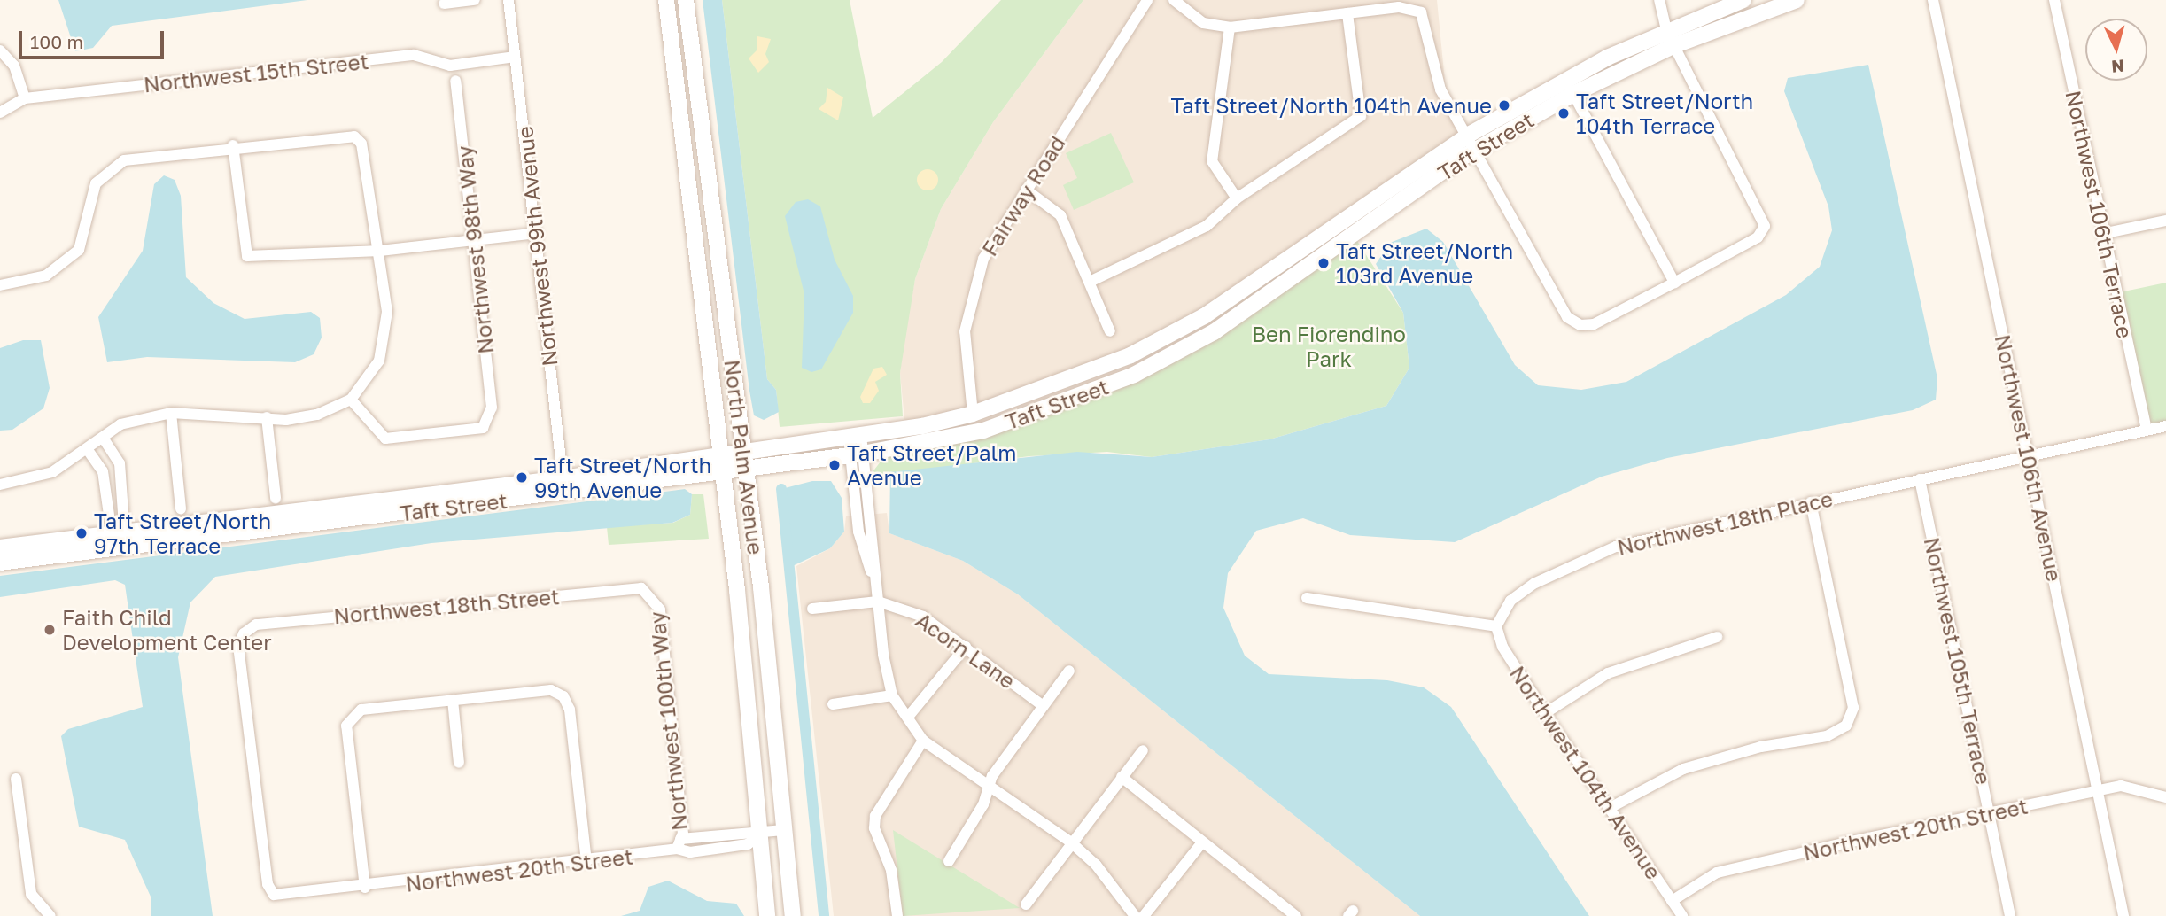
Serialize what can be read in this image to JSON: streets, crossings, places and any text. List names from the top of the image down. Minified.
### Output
{"streets":{"street":["Northwest 15th Street","Taft Street","Fairway Road","Northwest 106th Terrace","Northwest 99th Avenue","Northwest 98th Way","North Palm Avenue","Northwest 106th Avenue","Northwest 18th Place","Northwest 18th Street","Acorn Lane","Northwest 105th Terrace","Northwest 100th Way","Northwest 104th Avenue","Northwest 20th Street"]},"crossings":[["Northwest 15th Street","Northwest 99th Avenue"],["Taft Street","Fairway Road"],["Taft Street","Northwest 99th Avenue"],["Taft Street","North Palm Avenue"],["Northwest 106th Terrace","Northwest 18th Place"],["North Palm Avenue","Northwest 20th Street"],["Northwest 106th Avenue","Northwest 18th Place"],["Northwest 106th Avenue","Northwest 20th Street"],["Northwest 18th Place","Northwest 105th Terrace"],["Northwest 18th Place","Northwest 104th Avenue"],["Northwest 18th Street","Northwest 100th Way"],["Northwest 18th Street","Northwest 20th Street"],["Northwest 105th Terrace","Northwest 20th Street"],["Northwest 100th Way","Northwest 20th Street"],["Northwest 104th Avenue","Northwest 20th Street"]],"parks":["Ben Fiorendino Park"],"places":["Taft Street/North 104th Avenue","Taft Street/North 104th Terrace","Taft Street/North 103rd Avenue","Taft Street/Palm Avenue","Taft Street/North 99th Avenue","Taft Street/North 97th Terrace","Faith Child Development Center"],"scale_bar":"100 m","north":"bottom"}
